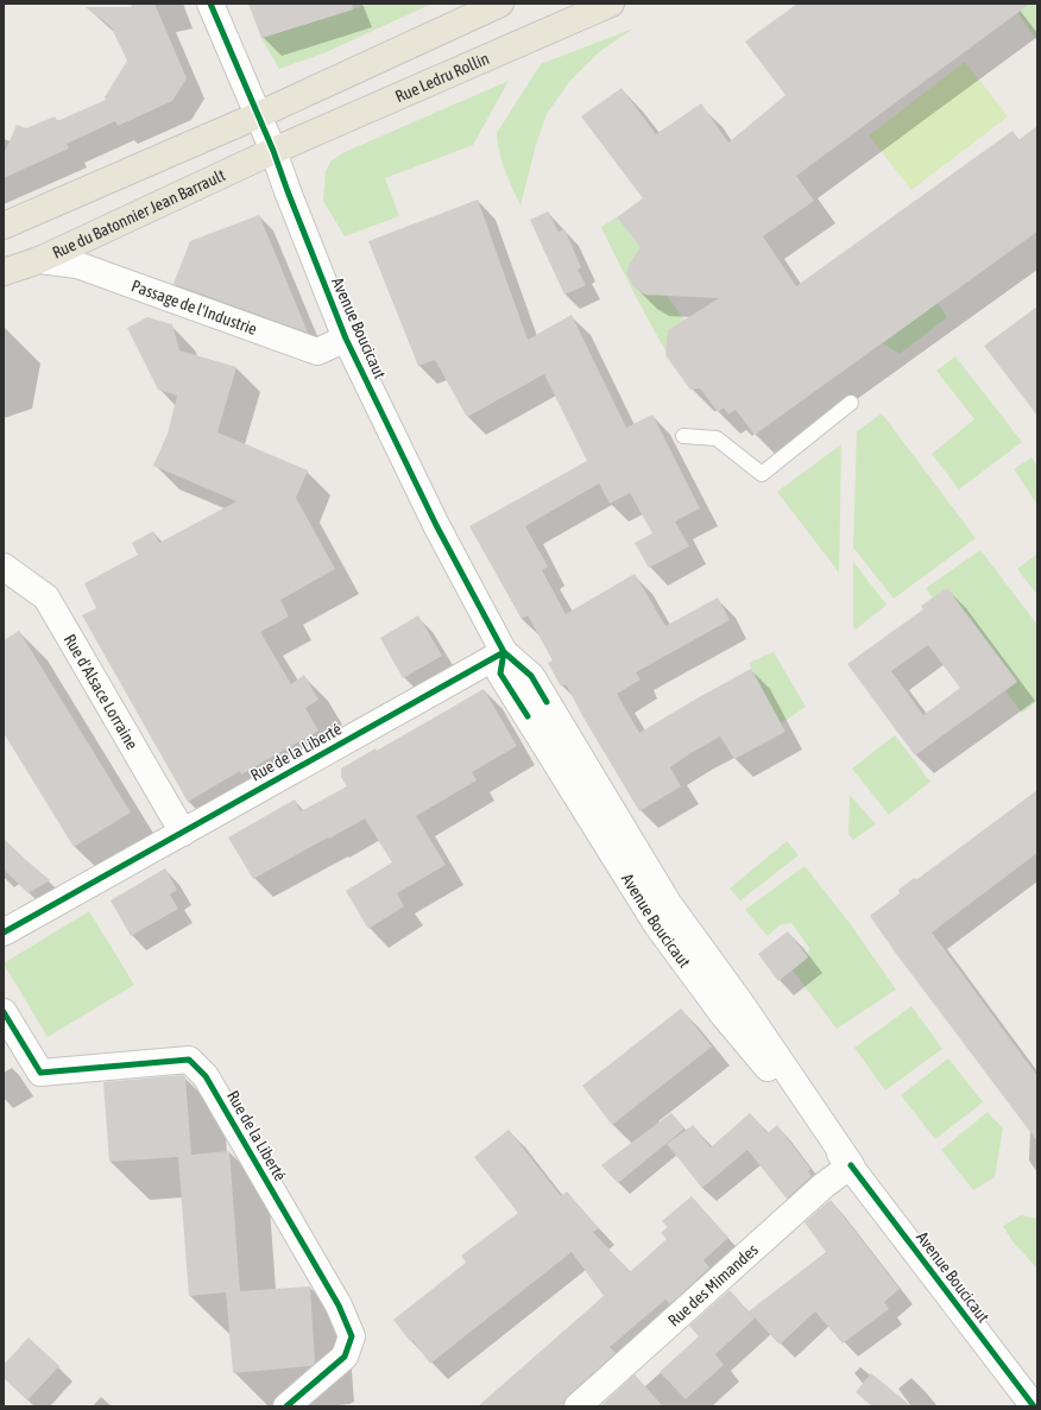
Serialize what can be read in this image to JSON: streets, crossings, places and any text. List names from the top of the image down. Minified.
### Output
{"streets":{"main road":["Rue Ledru Rollin","Rue du Batonnier Jean Barrault"],"street":["Passage de l'Industrie","Avenue Boucicaut","Rue d'Alsace Lorraine","Rue de la Liberté","Rue des Mimandes"]},"crossings":[["Rue Ledru Rollin","Rue du Batonnier Jean Barrault"],["Rue Ledru Rollin","Avenue Boucicaut"],["Rue du Batonnier Jean Barrault","Passage de l'Industrie"],["Rue du Batonnier Jean Barrault","Avenue Boucicaut"],["Passage de l'Industrie","Avenue Boucicaut"],["Avenue Boucicaut","Rue de la Liberté"],["Avenue Boucicaut","Rue des Mimandes"],["Rue d'Alsace Lorraine","Rue de la Liberté"]]}
